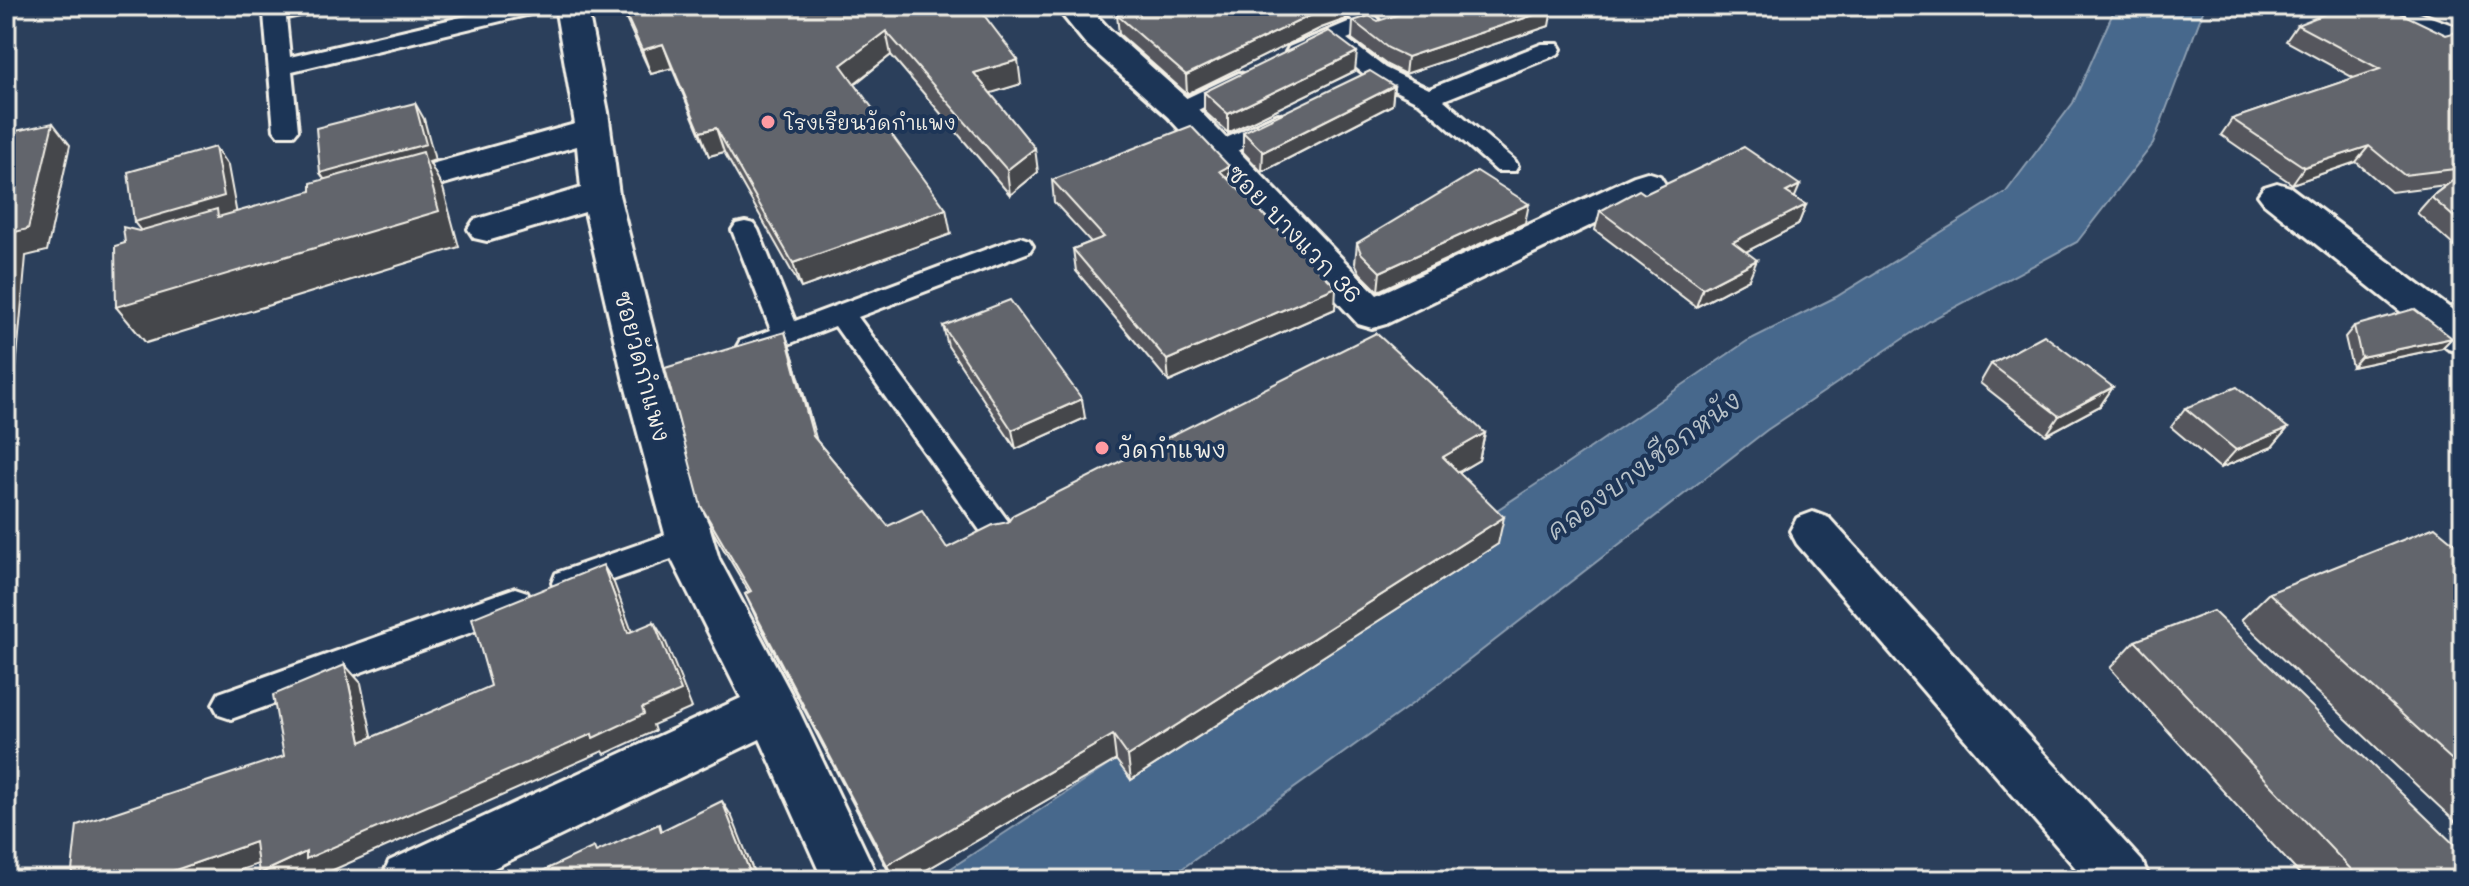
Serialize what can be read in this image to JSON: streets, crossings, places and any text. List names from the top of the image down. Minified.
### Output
{"streets":{"street":["ซอย บางแวก 36","ซอยวัดกำแพง"]},"water":["คลองบางเชือกหนัง"],"places":["โรงเรียนวัดกำแพง","วัดกำแพง"]}
